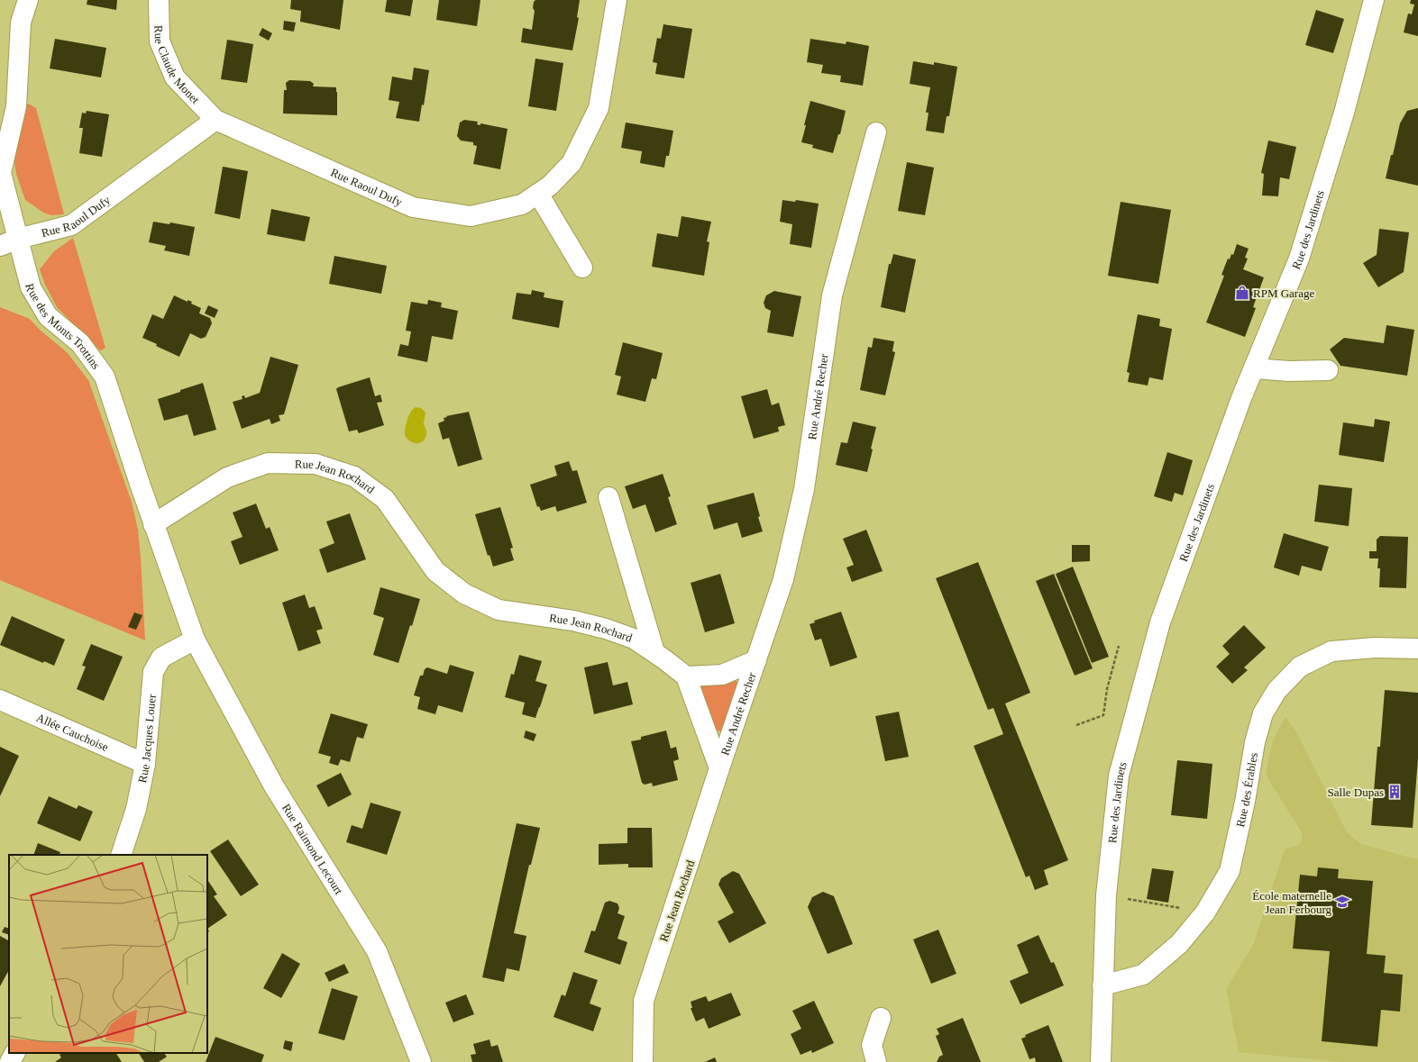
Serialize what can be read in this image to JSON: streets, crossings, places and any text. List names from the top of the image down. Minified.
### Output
{"streets":{"street":["Rue Claude Monet","Rue Raoul Dufy","Rue des Jardinets","Rue des Monts Trottins","Rue André Recher","Rue Jean Rochard","Allée Cauchoise","Rue Jacques Louer","Rue des Érables","Rue Raimond Lecourt"]},"crossings":[["Rue Claude Monet","Rue Raoul Dufy"],["Rue Raoul Dufy","Rue des Monts Trottins"],["Rue des Jardinets","Rue des Érables"],["Rue des Monts Trottins","Rue Jean Rochard"],["Rue des Monts Trottins","Rue Jacques Louer"],["Rue des Monts Trottins","Rue Raimond Lecourt"],["Rue André Recher","Rue Jean Rochard"],["Allée Cauchoise","Rue Jacques Louer"],["Rue Jacques Louer","Rue Raimond Lecourt"]],"places":{"shop":["RPM Garage"],"building":["Salle Dupas"],"school or university":["École maternelle Jean Ferbourg"]}}
